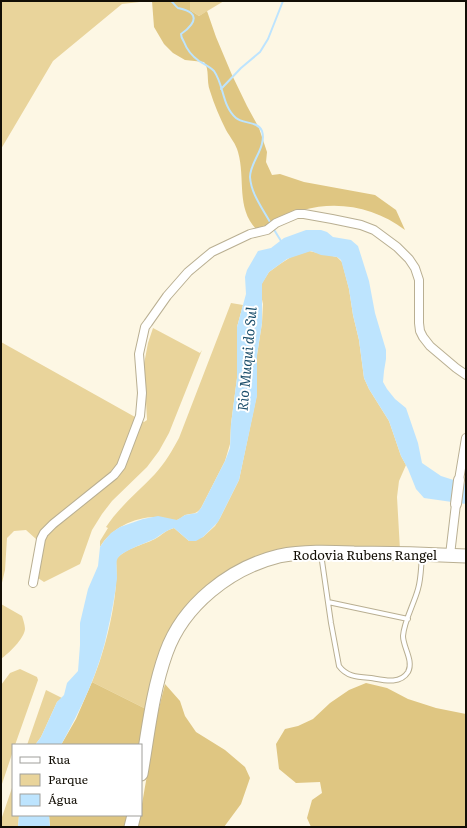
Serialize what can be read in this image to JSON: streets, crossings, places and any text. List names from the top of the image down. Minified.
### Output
{"streets":{"main road":["Rodovia Rubens Rangel"]},"water":["Rio Muqui do Sul"],"legend":["Rua","Parque","Água"]}
